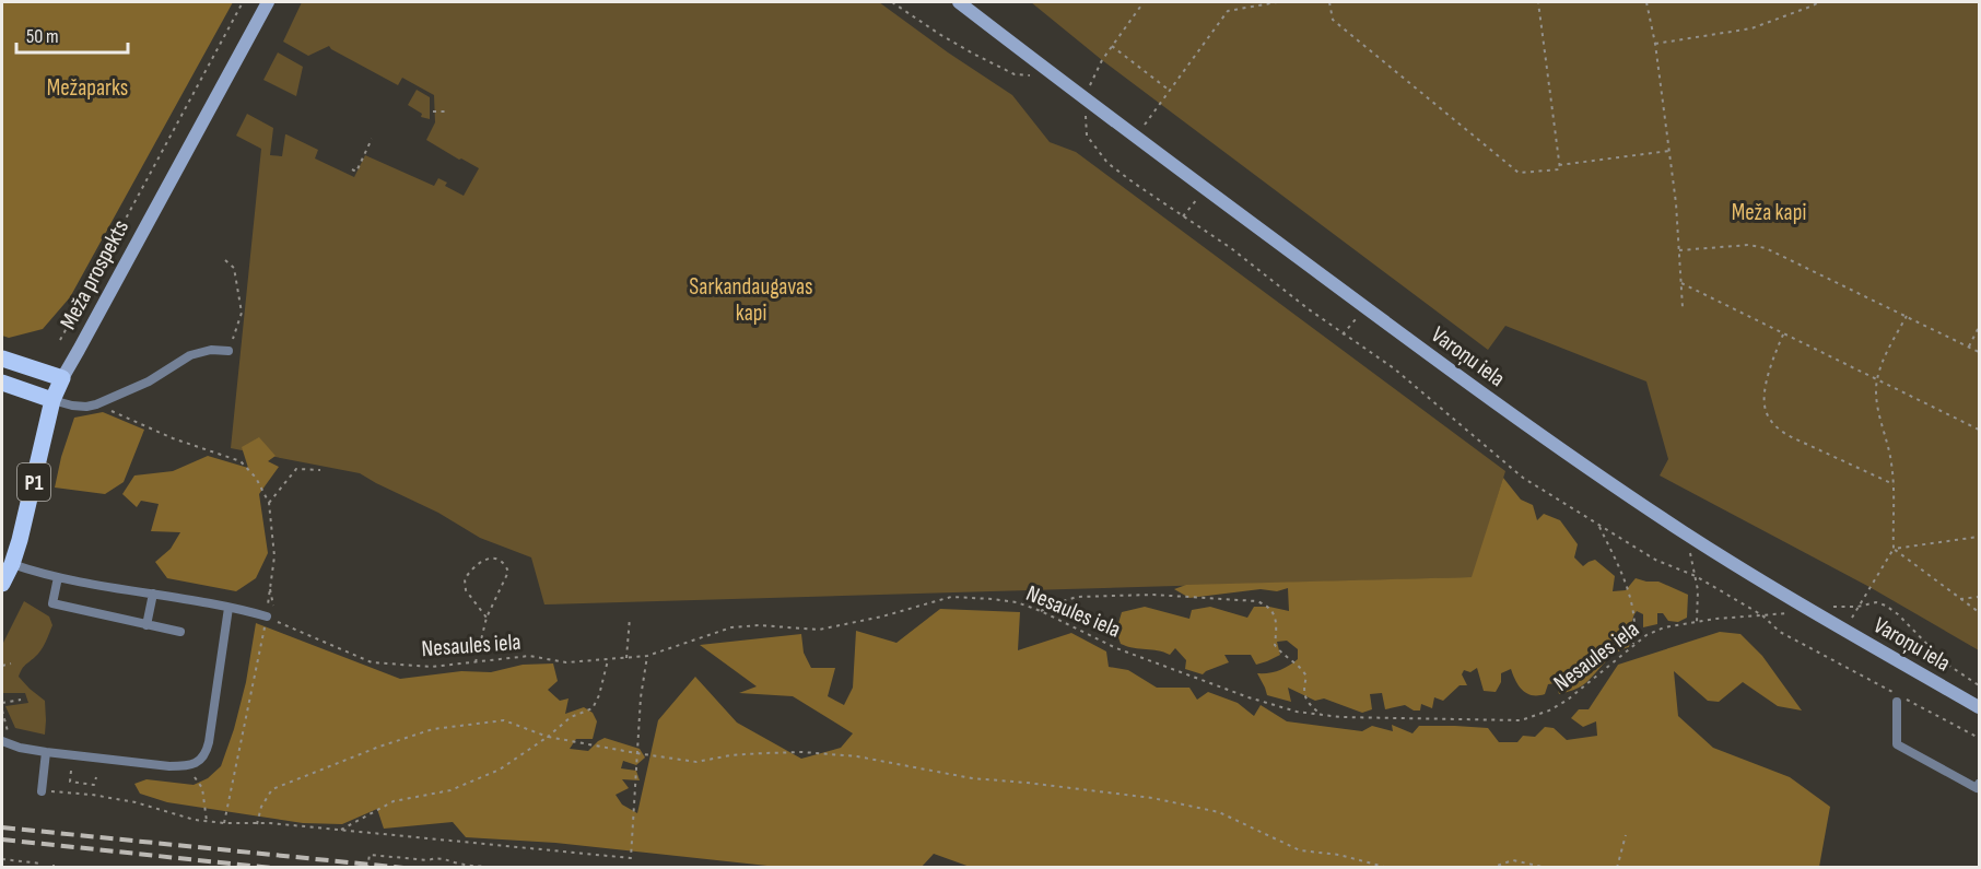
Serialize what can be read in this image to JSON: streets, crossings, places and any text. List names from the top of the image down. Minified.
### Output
{"streets":{"main road":["Meža prospekts","P1"],"street":["Varoņu iela"],"path":["Nesaules iela"]},"crossings":[["Varoņu iela","Nesaules iela"]],"parks":["Mežaparks","Meža kapi","Sarkandaugavas kapi"],"scale_bar":"50 m"}
